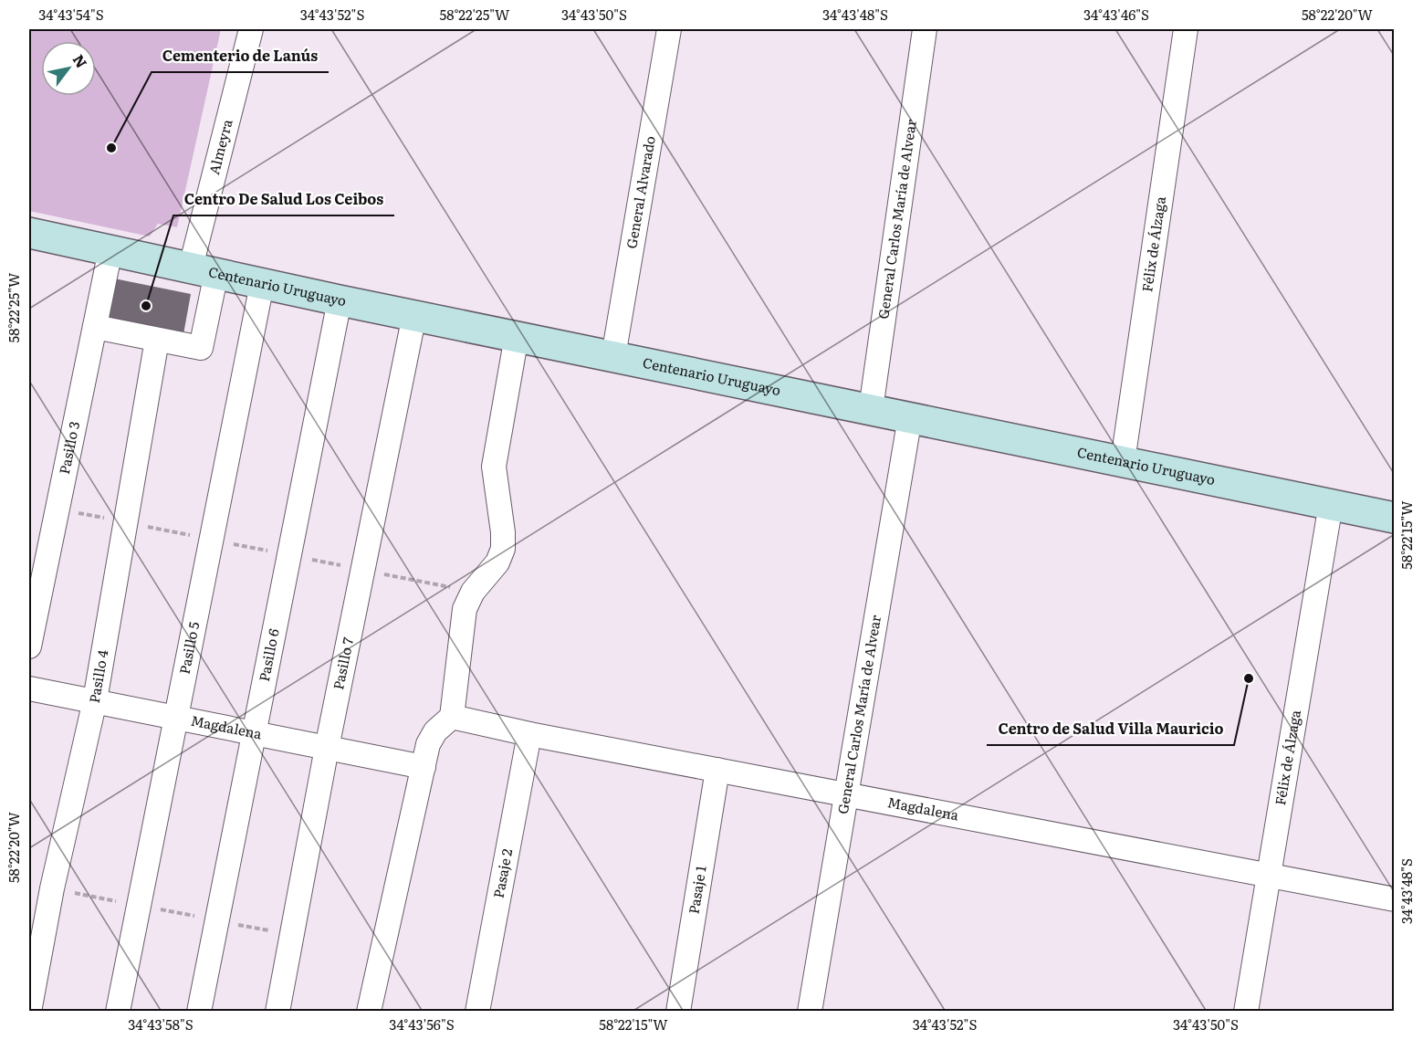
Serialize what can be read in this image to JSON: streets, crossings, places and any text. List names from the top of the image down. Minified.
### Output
{"streets":{"main road":["Centenario Uruguayo"],"street":["Almeyra","General Alvarado","General Carlos María de Alvear","Félix de Álzaga","Pasillo 3","Pasillo 5","Pasillo 6","Pasillo 7","Pasillo 4","Magdalena","Pasaje 2","Pasaje 1"]},"crossings":[["Almeyra","Centenario Uruguayo"],["Almeyra","Pasillo 4"],["General Alvarado","Centenario Uruguayo"],["General Carlos María de Alvear","Centenario Uruguayo"],["General Carlos María de Alvear","Magdalena"],["Félix de Álzaga","Centenario Uruguayo"],["Félix de Álzaga","Magdalena"],["Centenario Uruguayo","Pasillo 3"],["Centenario Uruguayo","Pasillo 5"],["Centenario Uruguayo","Pasillo 6"],["Centenario Uruguayo","Pasillo 7"],["Pasillo 5","Magdalena"],["Pasillo 6","Magdalena"],["Pasillo 7","Magdalena"],["Pasillo 4","Magdalena"],["Magdalena","Pasaje 2"],["Magdalena","Pasaje 1"]],"places":["Cementerio de Lanús","Centro De Salud Los Ceibos","Centro de Salud Villa Mauricio"],"north":"top right","coordinates":["34°43'54\"S","34°43'52\"S","58°22'25\"W","34°43'50\"S","34°43'48\"S","34°43'46\"S","58°22'20\"W","58°22'15\"W","34°43'58\"S","34°43'56\"S"]}
